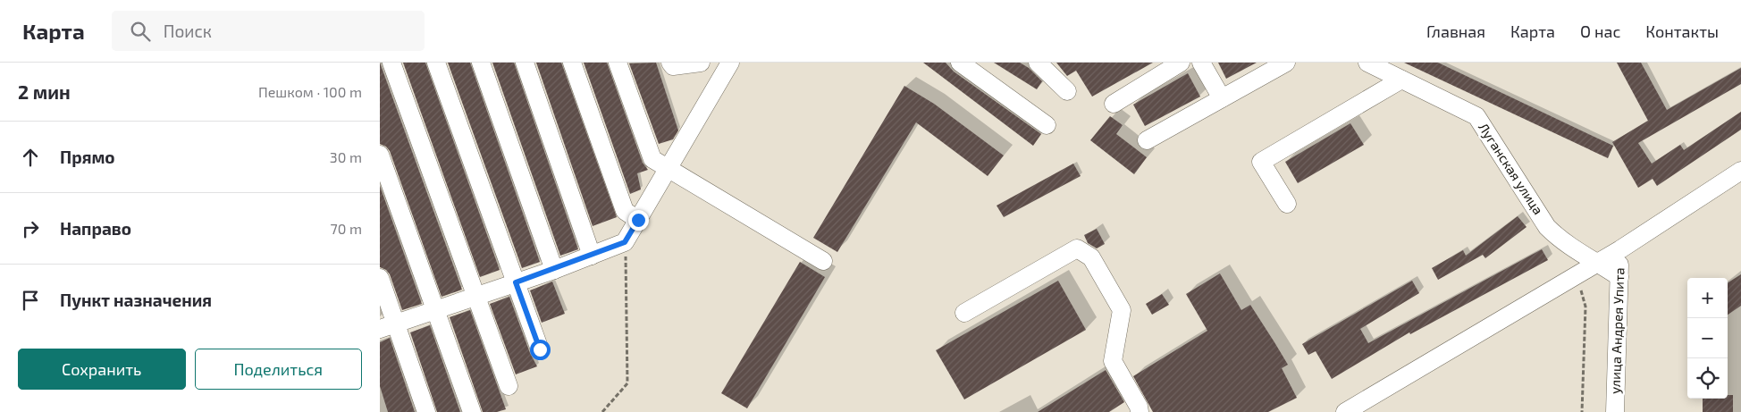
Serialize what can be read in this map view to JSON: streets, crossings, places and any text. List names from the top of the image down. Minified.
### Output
{"streets":{"street":["Луганская улица","улица Андрея Упита"]},"crossings":[["Луганская улица","улица Андрея Упита"]],"page":{"header":"Карта","search":"Поиск","nav":["Главная","Карта","О нас","Контакты"],"heading":["2 мин","Пешком · 100 m"],"list":[["Прямо","30 m"],["Направо","70 m"],"Пункт назначения"],"map_buttons":["+","−"],"buttons":["Сохранить","Поделиться"]}}
